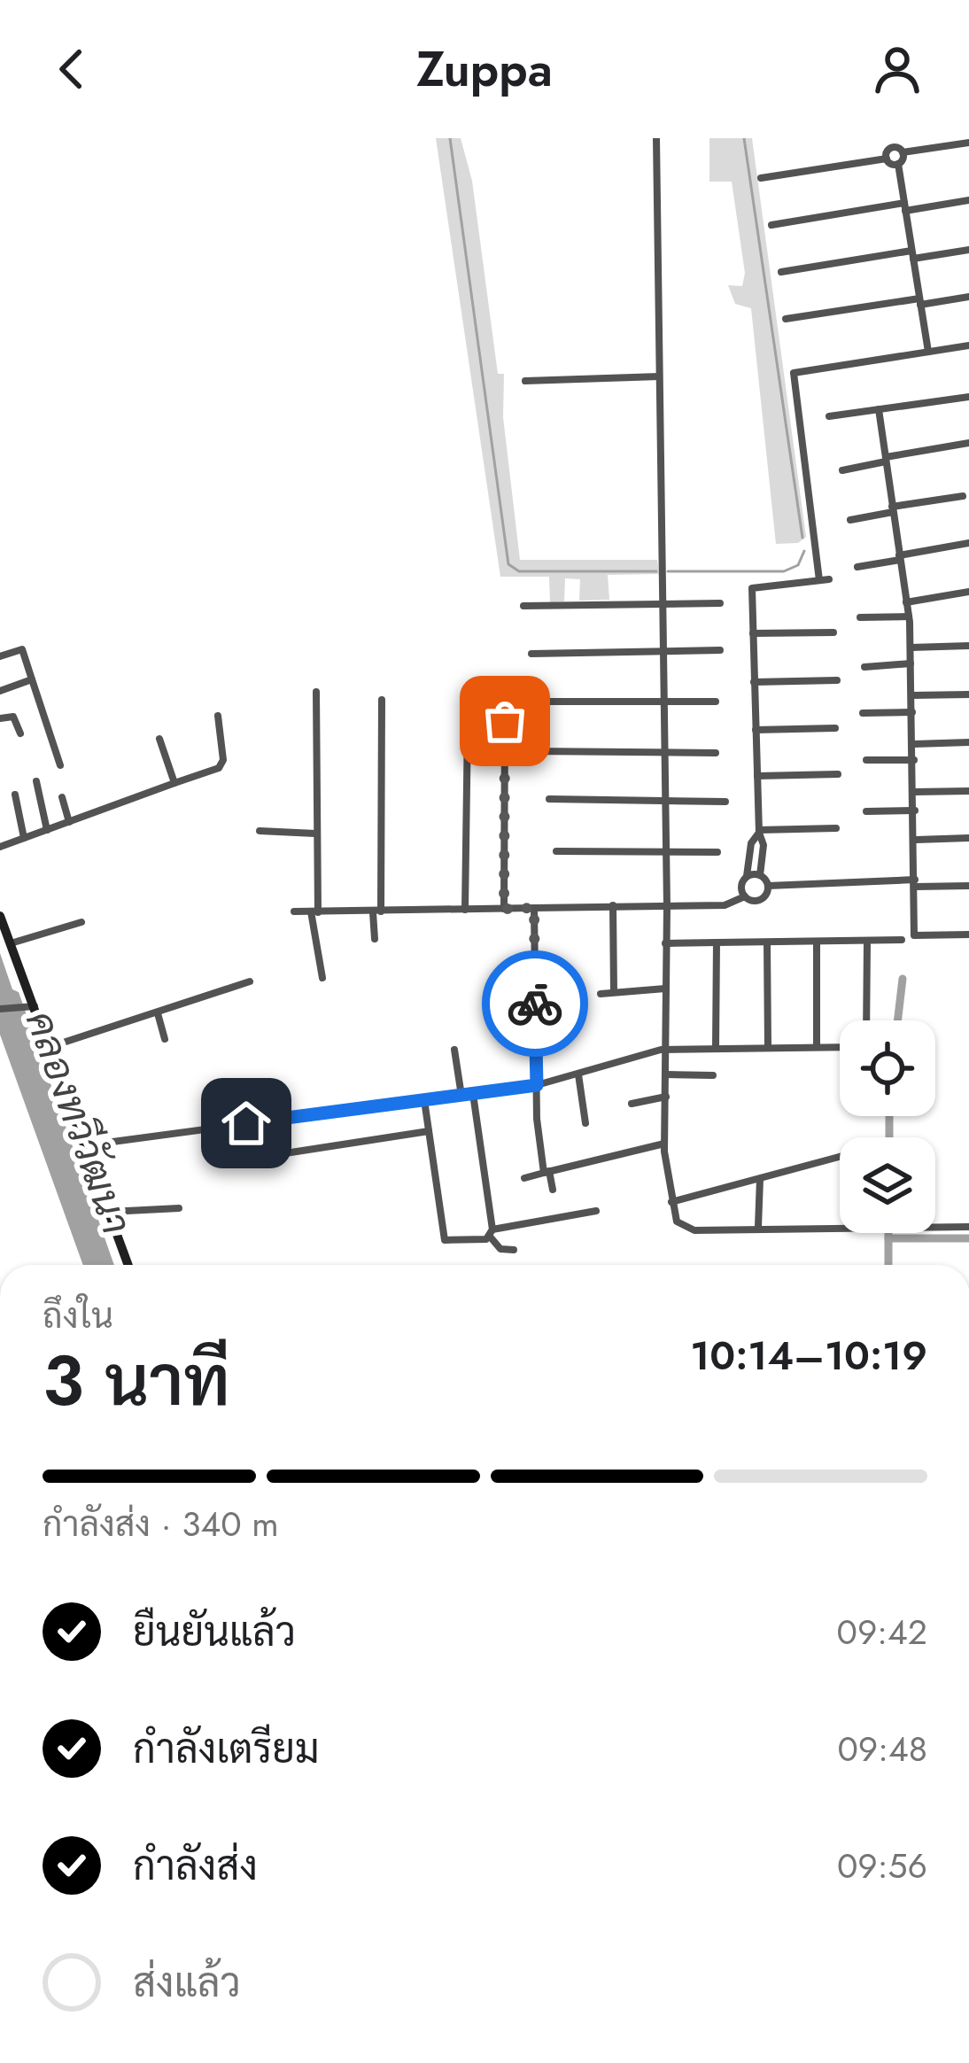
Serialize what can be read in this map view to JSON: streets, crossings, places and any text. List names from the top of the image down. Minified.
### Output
{"water":["คลองทวีวัฒนา"],"page":{"header":"Zuppa","heading":["3 นาที","ถึงใน","10:14–10:19"],"bar":"กำลังส่ง · 340 m","list":[["ยืนยันแล้ว","09:42"],["กำลังเตรียม","09:48"],["กำลังส่ง","09:56"],"ส่งแล้ว"]}}
